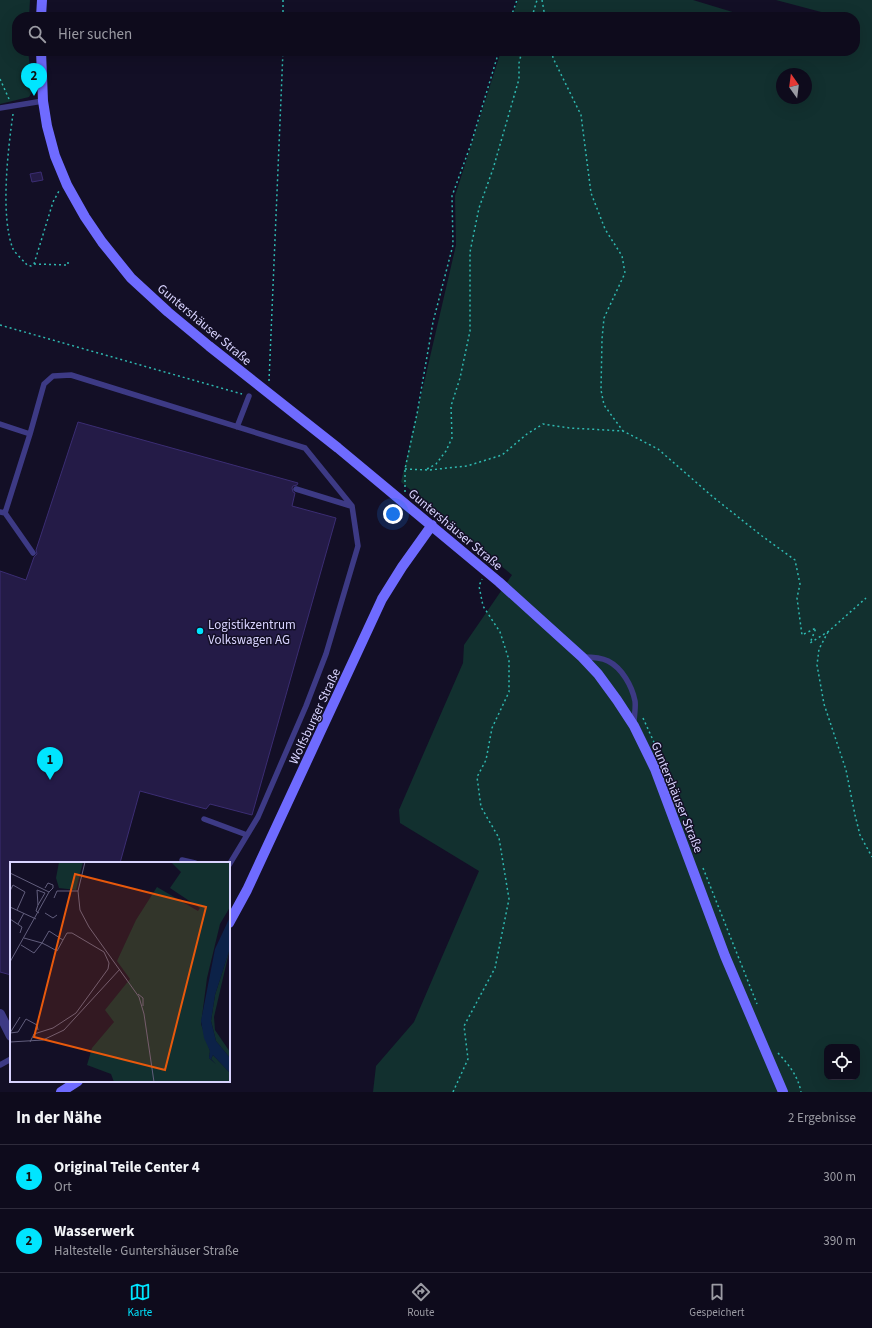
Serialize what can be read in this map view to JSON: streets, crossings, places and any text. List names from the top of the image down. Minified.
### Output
{"streets":{"street":["Guntershäuser Straße","Wolfsburger Straße"]},"crossings":[["Guntershäuser Straße","Wolfsburger Straße"]],"places":["Logistikzentrum Volkswagen AG"],"north":"top","page":{"search":"Hier suchen","pins":["2","1"],"heading":["In der Nähe","2 Ergebnisse"],"list":[{"mark":"1","name":"Original Teile Center 4","note":"Ort","value":"300 m"},{"mark":"2","name":"Wasserwerk","note":"Haltestelle · Guntershäuser Straße","value":"390 m"}],"nav":["Karte","Route","Gespeichert"]}}
